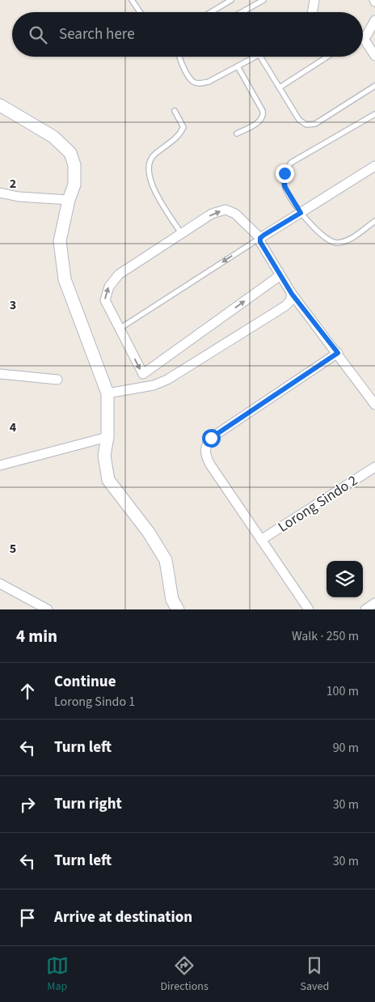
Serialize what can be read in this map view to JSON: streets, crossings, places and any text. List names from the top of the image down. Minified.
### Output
{"streets":{"street":["Lorong Sindo 2"]},"page":{"search":"Search here","heading":["4 min","Walk · 250 m"],"list":[["Continue","Lorong Sindo 1","100 m"],["Turn left","90 m"],["Turn right","30 m"],["Turn left","30 m"],"Arrive at destination"],"nav":["Map","Directions","Saved"]},"grid":{"rows":["2","3","4","5"]}}
